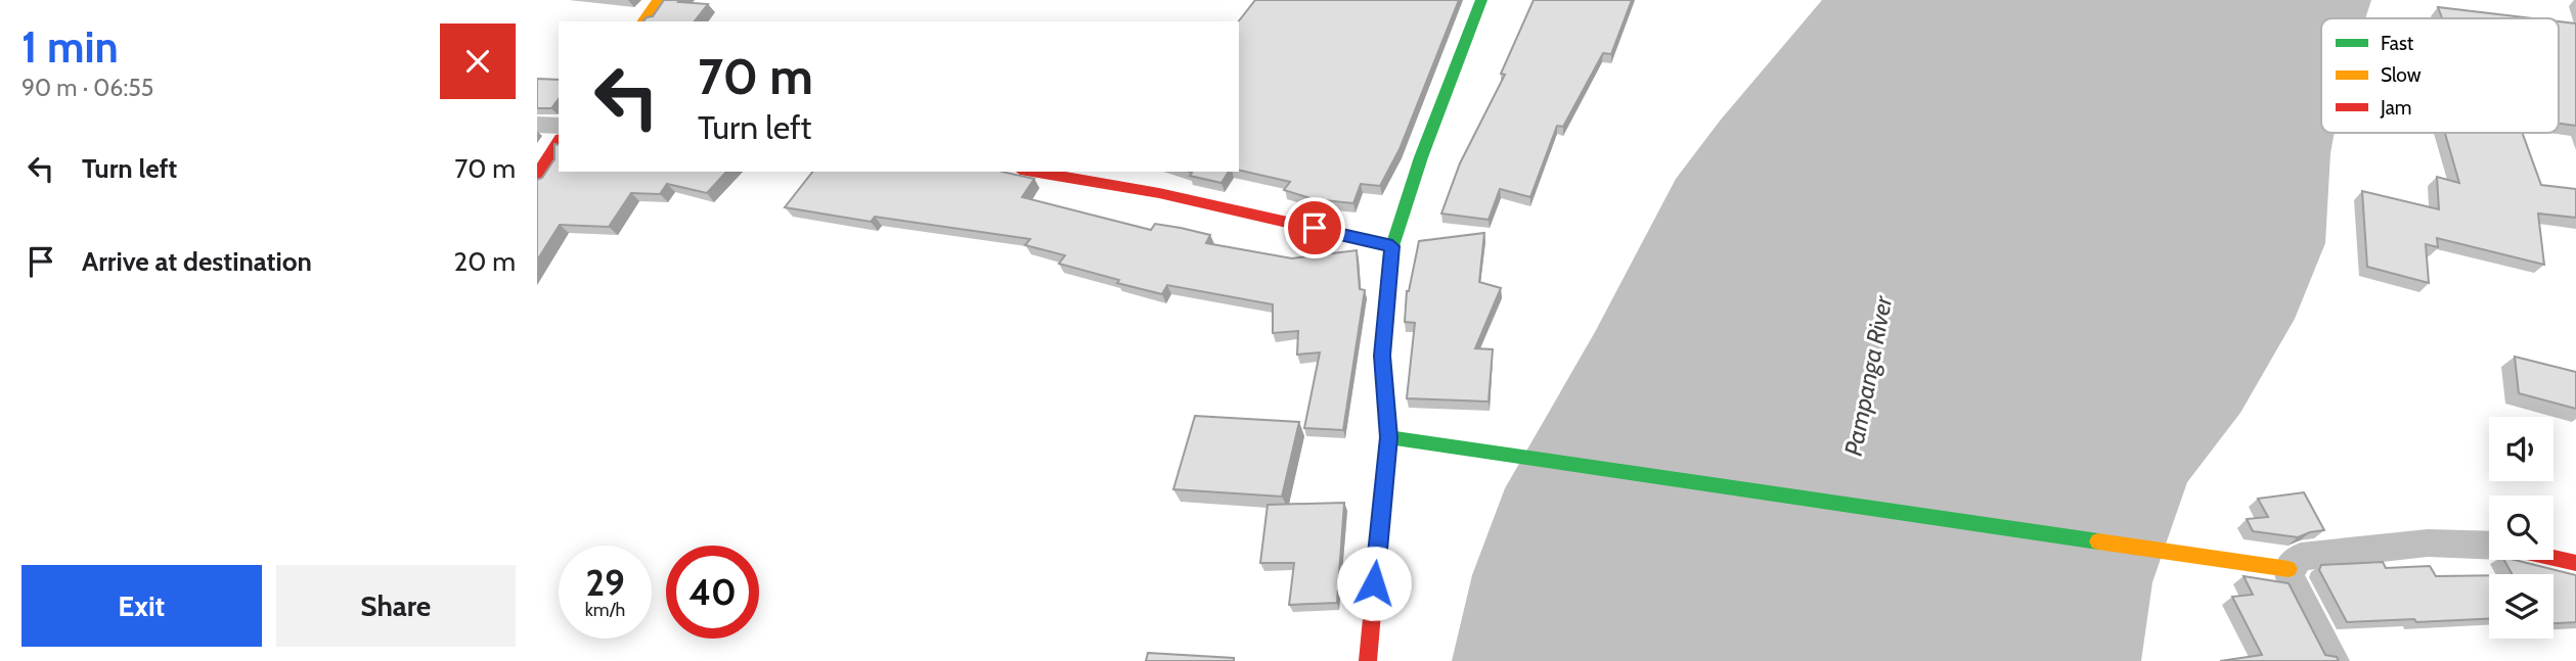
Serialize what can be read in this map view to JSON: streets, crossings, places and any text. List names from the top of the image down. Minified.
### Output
{"water":["Pampanga River"],"legend":["Fast","Slow","Jam"],"page":{"heading":["1 min","90 m · 06:55"],"turn":["70 m","Turn left"],"list":[{"name":"Turn left","value":"70 m"},{"name":"Arrive at destination","value":"20 m"}],"speed":"29 km/h","limit":"40","buttons":["Exit","Share"]}}
